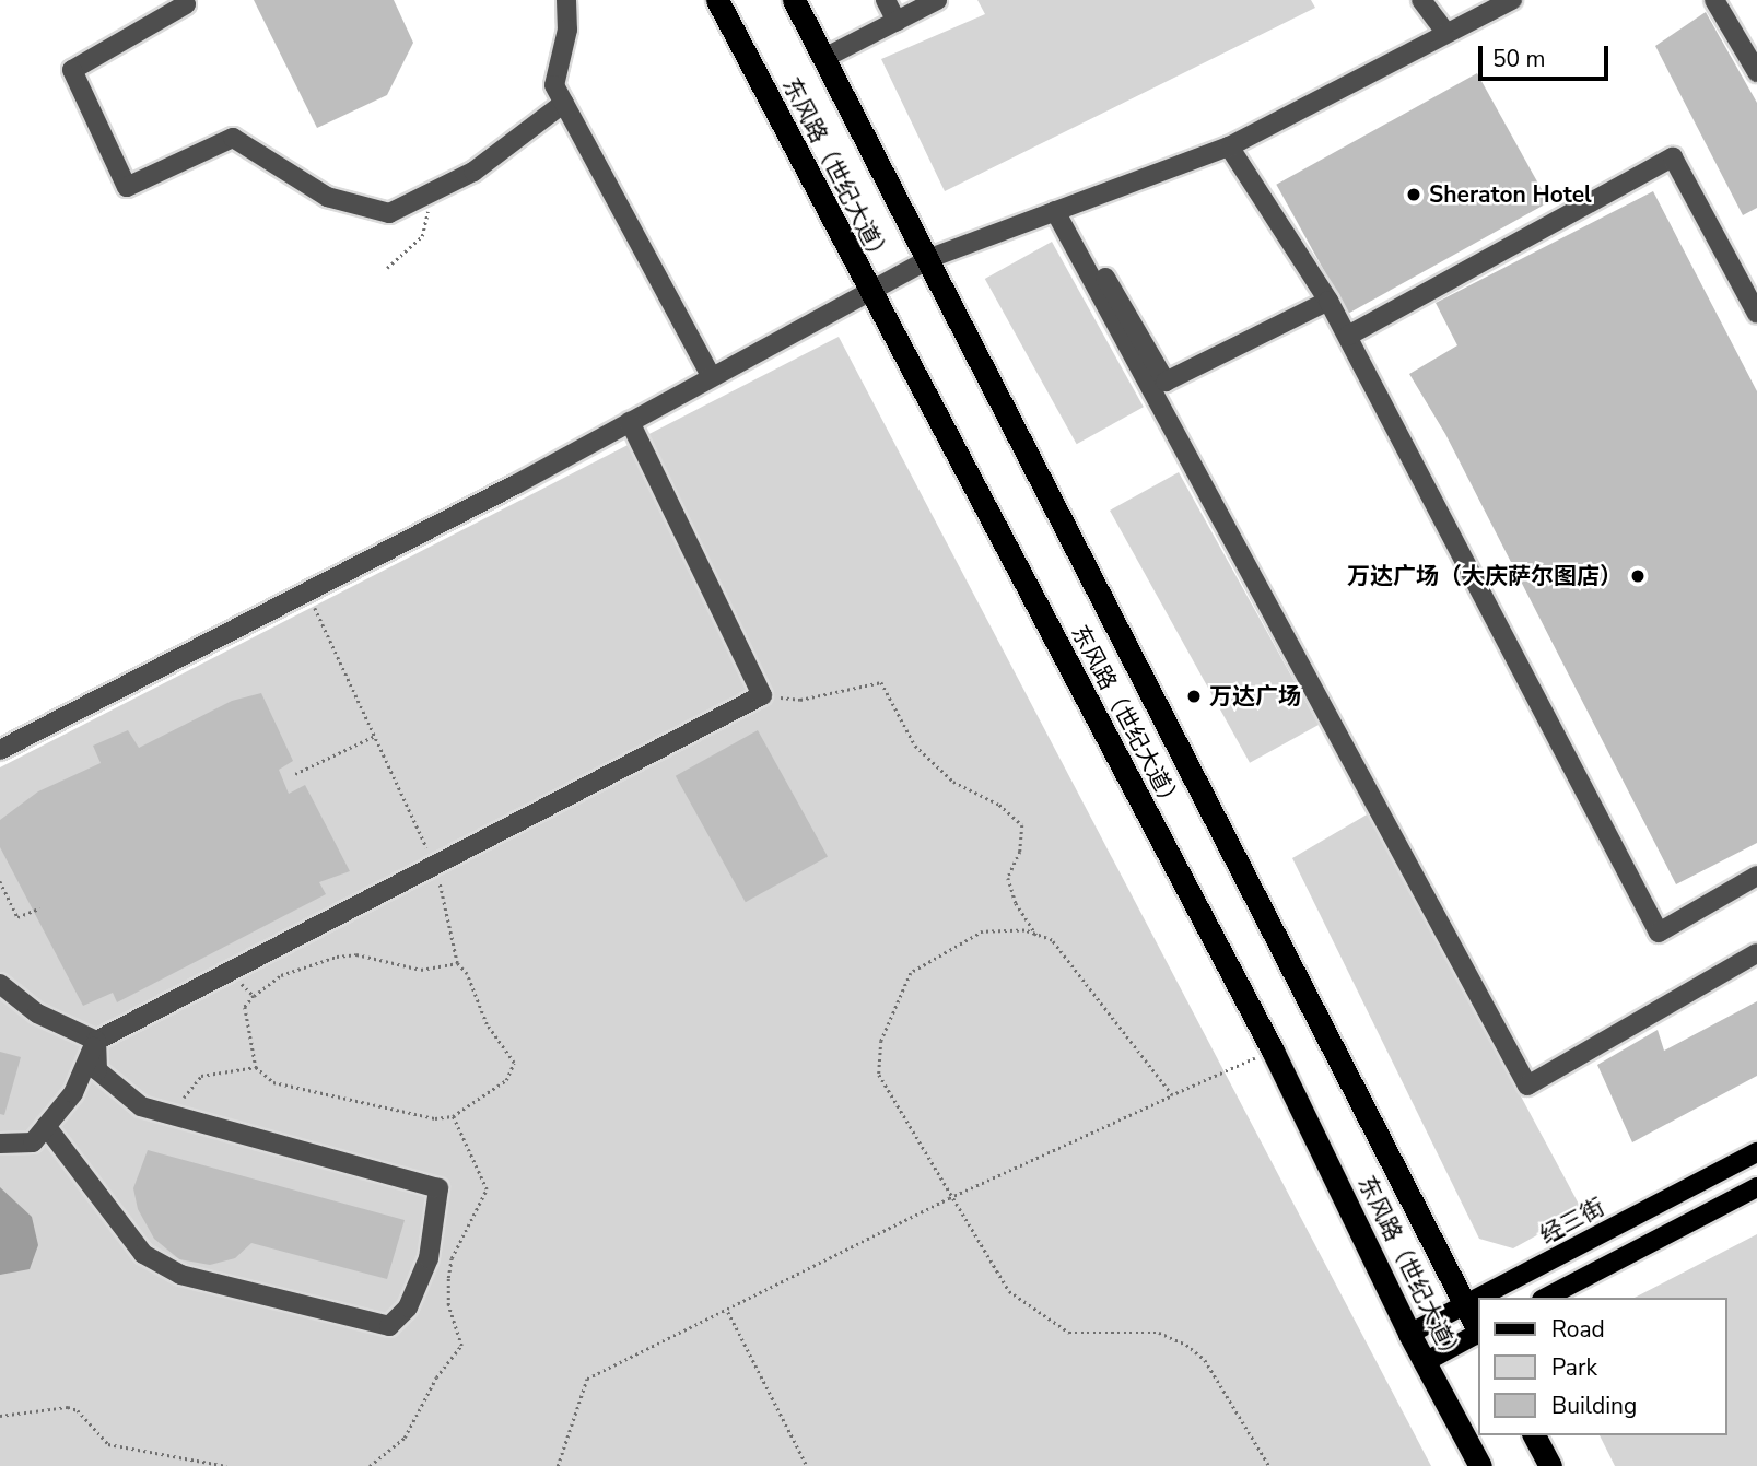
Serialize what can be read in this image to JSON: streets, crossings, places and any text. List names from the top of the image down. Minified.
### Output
{"streets":{"highway":["东风路（世纪大道）"],"main road":["经三街"]},"crossings":[["东风路（世纪大道）","经三街"]],"places":["Sheraton Hotel","万达广场（大庆萨尔图店）","万达广场"],"legend":["Road","Park","Building"],"scale_bar":"50 m"}
